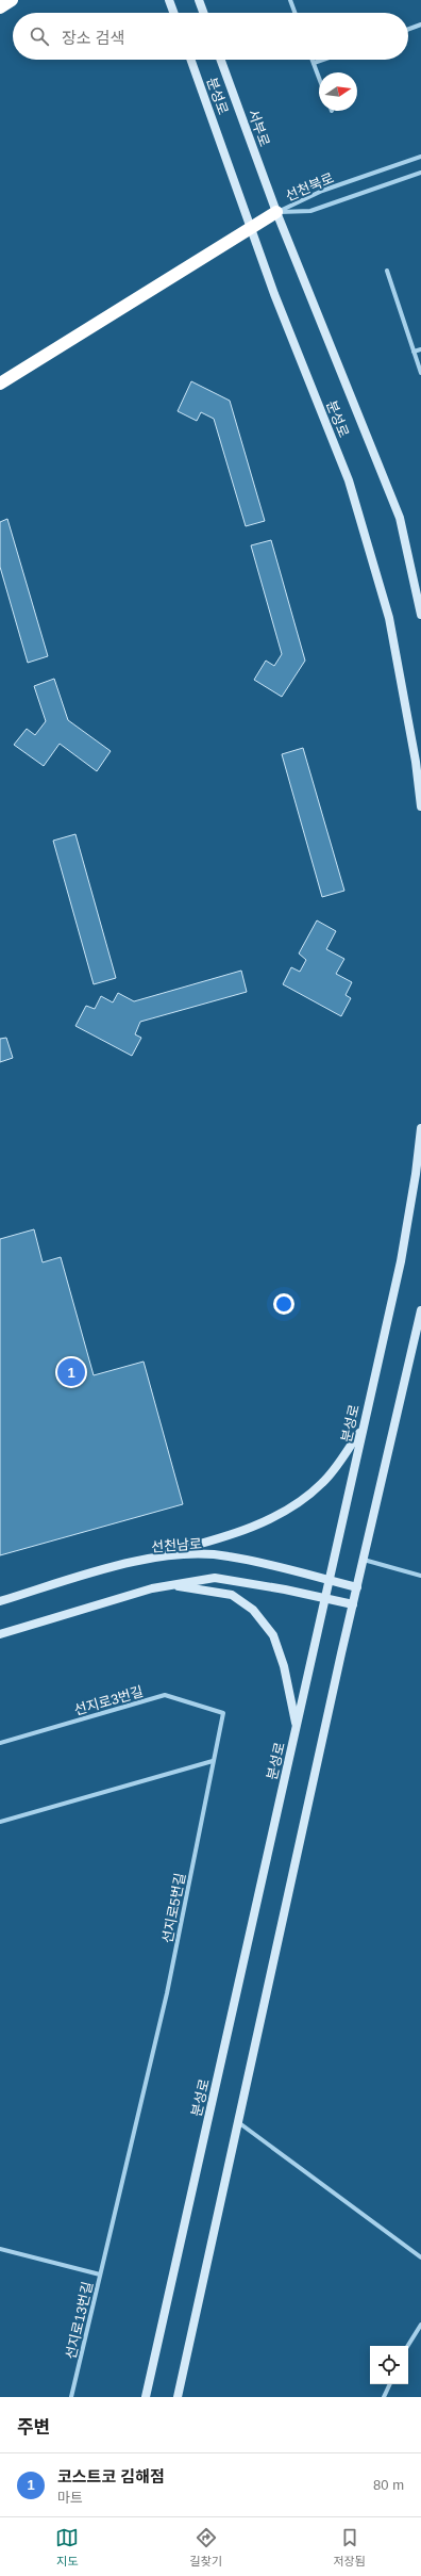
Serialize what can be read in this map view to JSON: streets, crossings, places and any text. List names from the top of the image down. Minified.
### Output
{"streets":{"main road":["분성로","서부로","선천남로"],"street":["선천북로","선지로3번길","선지로5번길","선지로13번길"]},"crossings":[["분성로","서부로"],["분성로","선천북로"],["분성로","선천남로"],["서부로","선천북로"],["선지로3번길","선지로5번길"],["선지로5번길","선지로13번길"]],"north":"right","page":{"search":"장소 검색","pins":"1","heading":"주변","list":[{"mark":"1","name":"코스트코 김해점","note":"마트","value":"80 m"}],"nav":["지도","길찾기","저장됨"]}}
